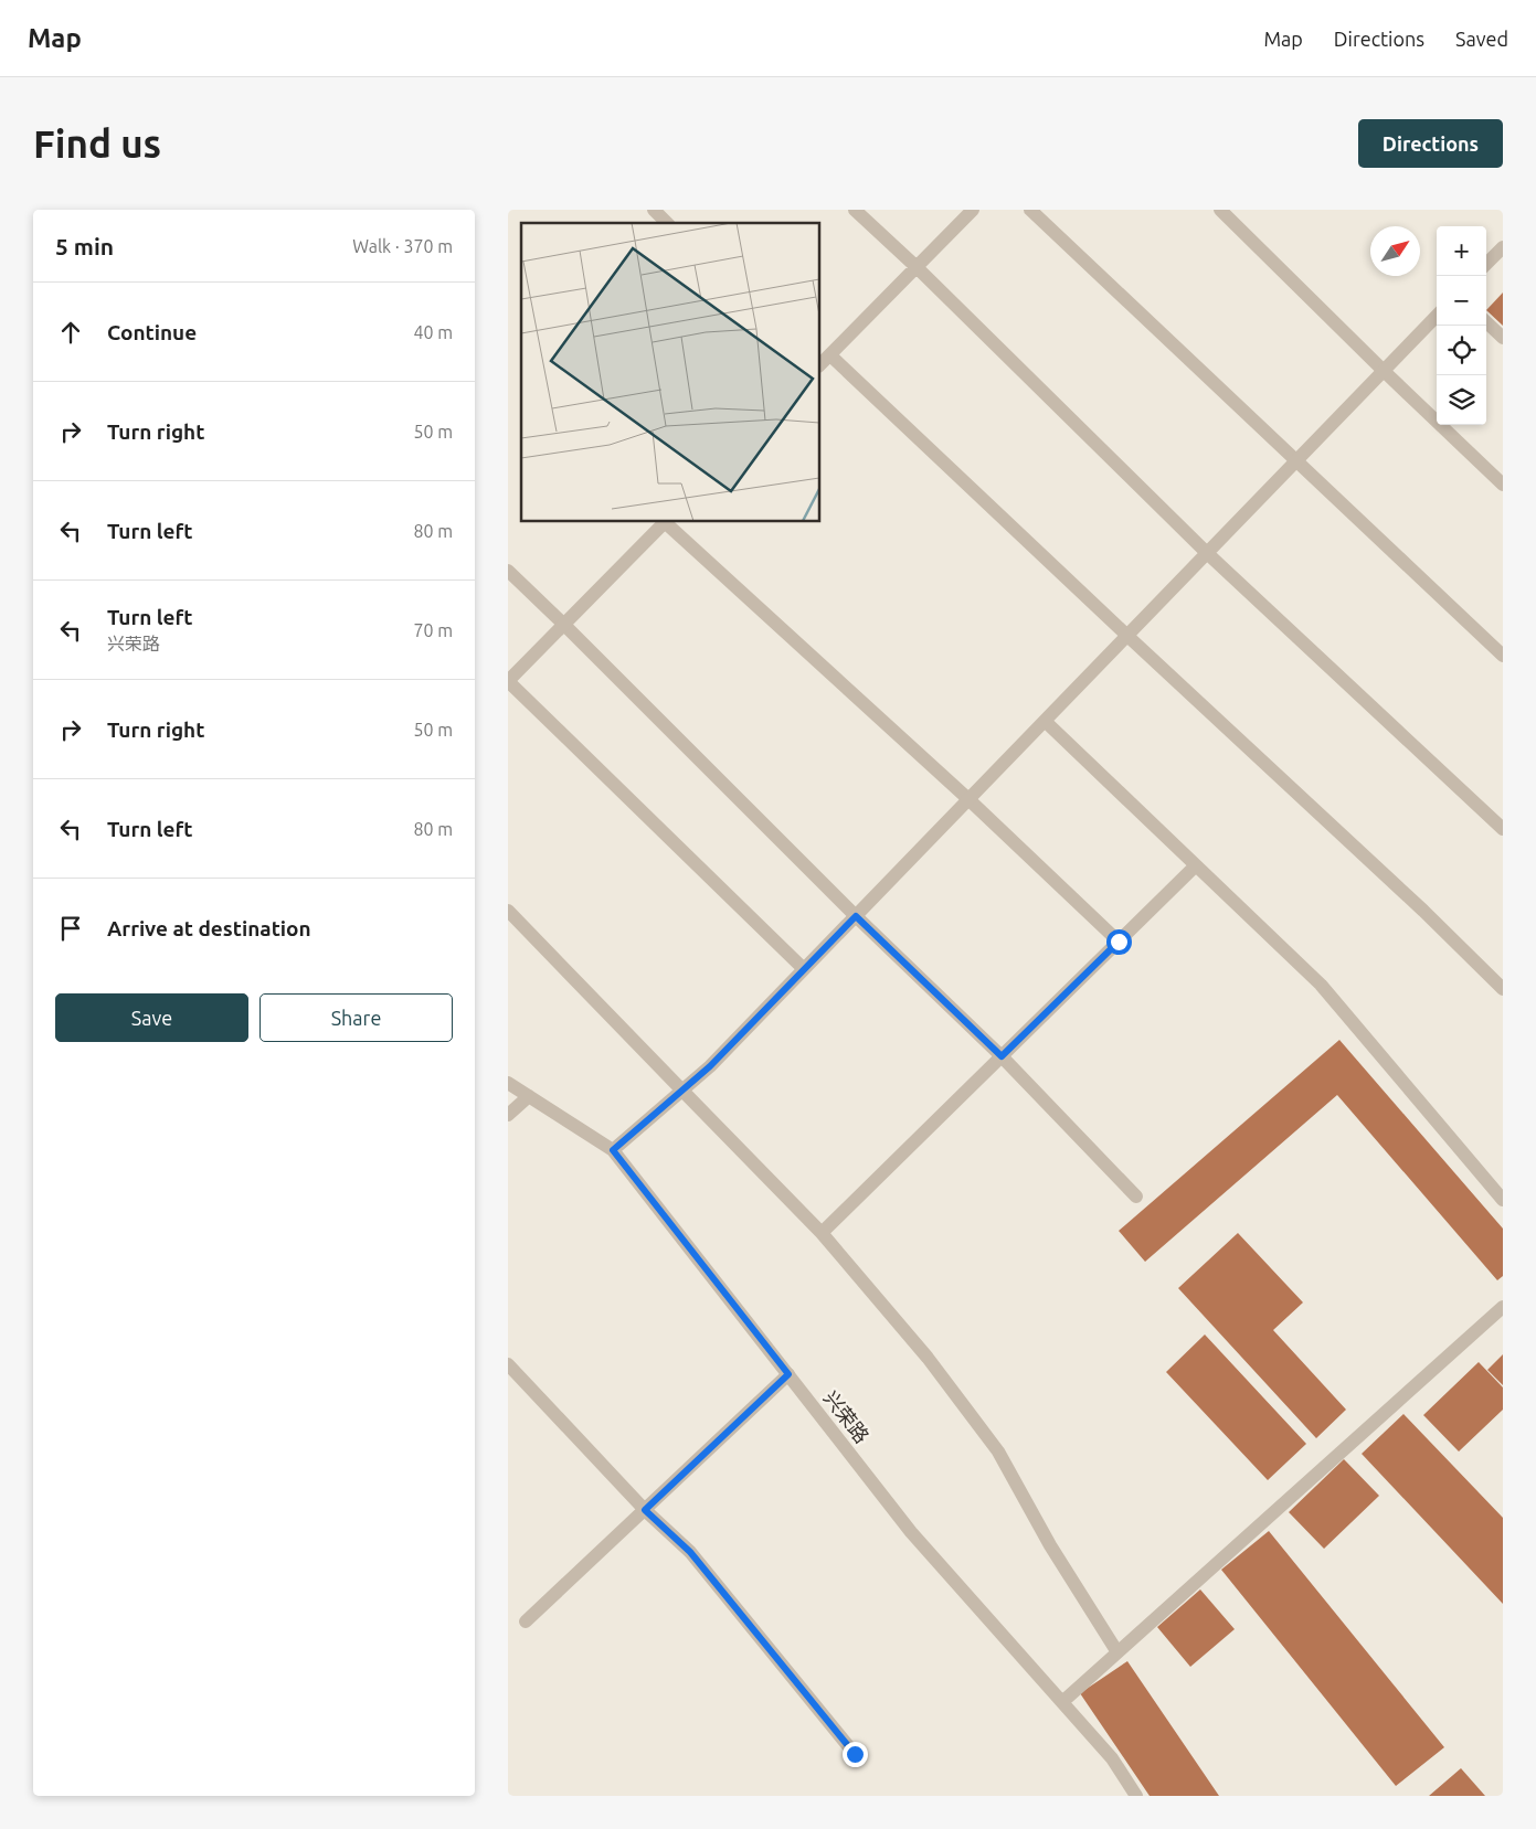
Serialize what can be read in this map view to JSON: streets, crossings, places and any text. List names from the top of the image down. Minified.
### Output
{"streets":{"street":["兴荣路"]},"north":"top right","page":{"header":"Map","nav":["Map","Directions","Saved"],"buttons":["Directions",["Save","Share"]],"title":"Find us","heading":["5 min","Walk · 370 m"],"map_buttons":["+","−"],"list":[["Continue","40 m"],["Turn right","50 m"],["Turn left","80 m"],["Turn left","兴荣路","70 m"],["Turn right","50 m"],["Turn left","80 m"],"Arrive at destination"]}}
